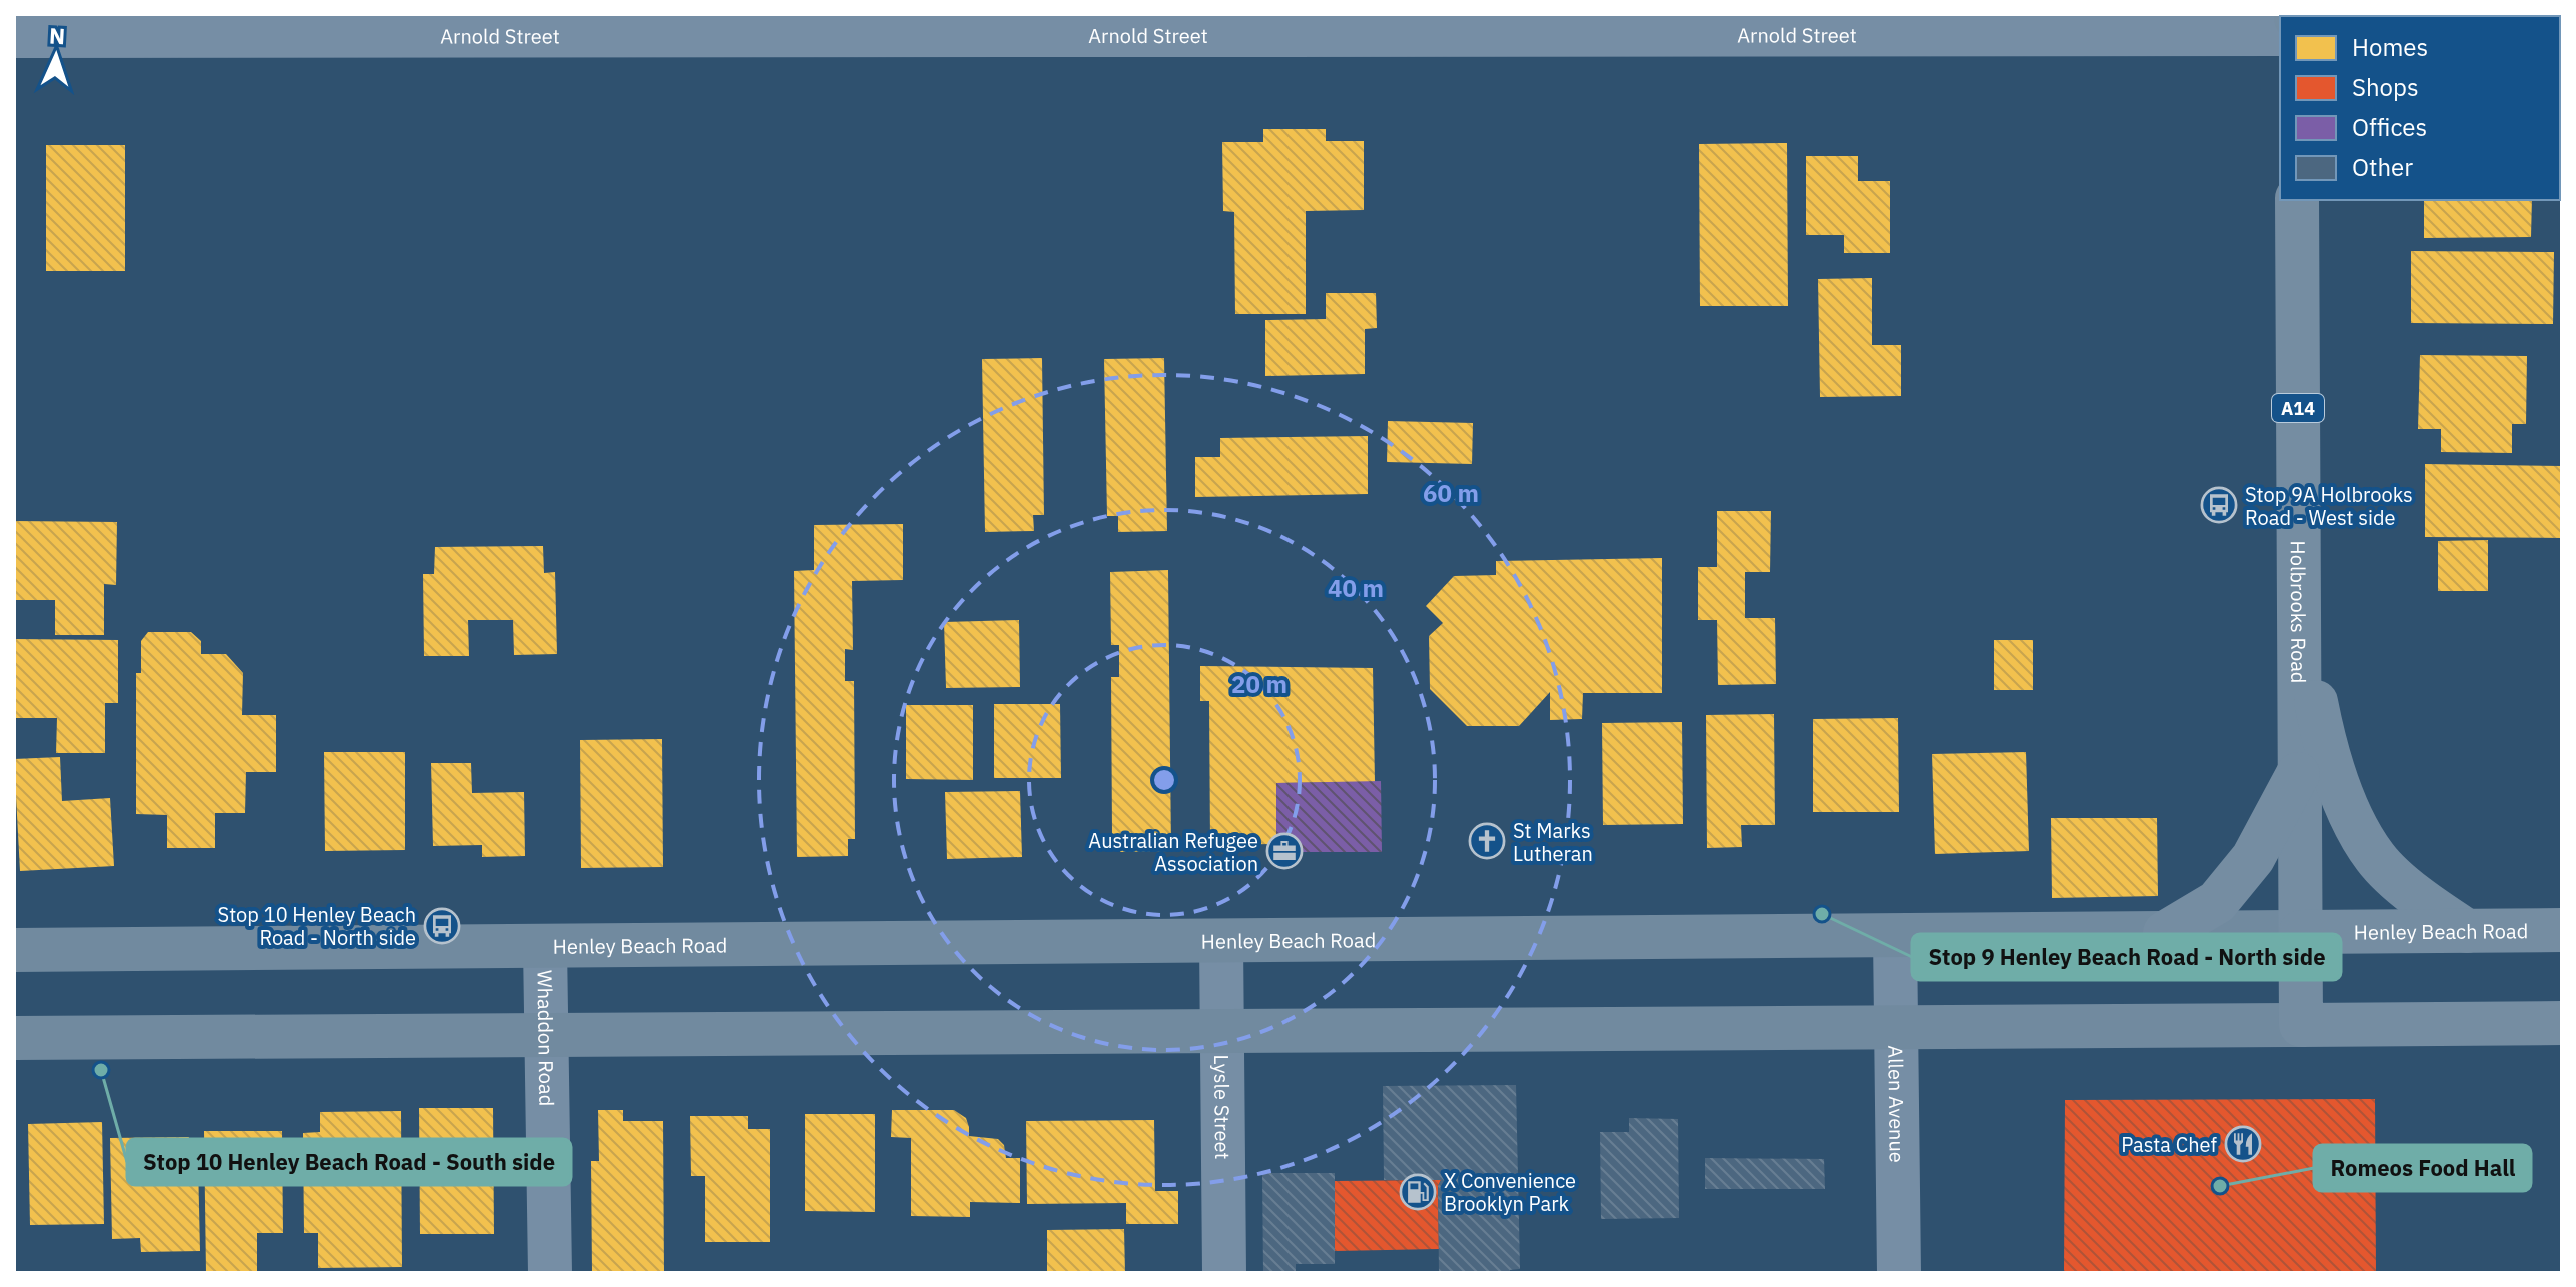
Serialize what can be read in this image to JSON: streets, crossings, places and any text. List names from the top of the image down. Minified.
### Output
{"streets":{"main road":["A14","Holbrooks Road","Henley Beach Road"],"street":["Arnold Street","Whaddon Road","Allen Avenue","Lysle Street"]},"crossings":[["A14","Holbrooks Road"],["A14","Henley Beach Road"],["Holbrooks Road","Henley Beach Road"],["Henley Beach Road","Whaddon Road"],["Henley Beach Road","Allen Avenue"],["Henley Beach Road","Lysle Street"]],"places":{"bus stop":["Stop 9A Holbrooks Road - West side","Stop 10 Henley Beach Road - North side"],"church":["St Marks Lutheran"],"office":["Australian Refugee Association"],"other":["Stop 9 Henley Beach Road - North side","Stop 10 Henley Beach Road - South side","Romeos Food Hall"],"restaurant":["Pasta Chef"],"fuel station":["X Convenience Brooklyn Park"]},"legend":["Homes","Shops","Offices","Other"],"north":"top","rings":["60 m","40 m","20 m"]}
